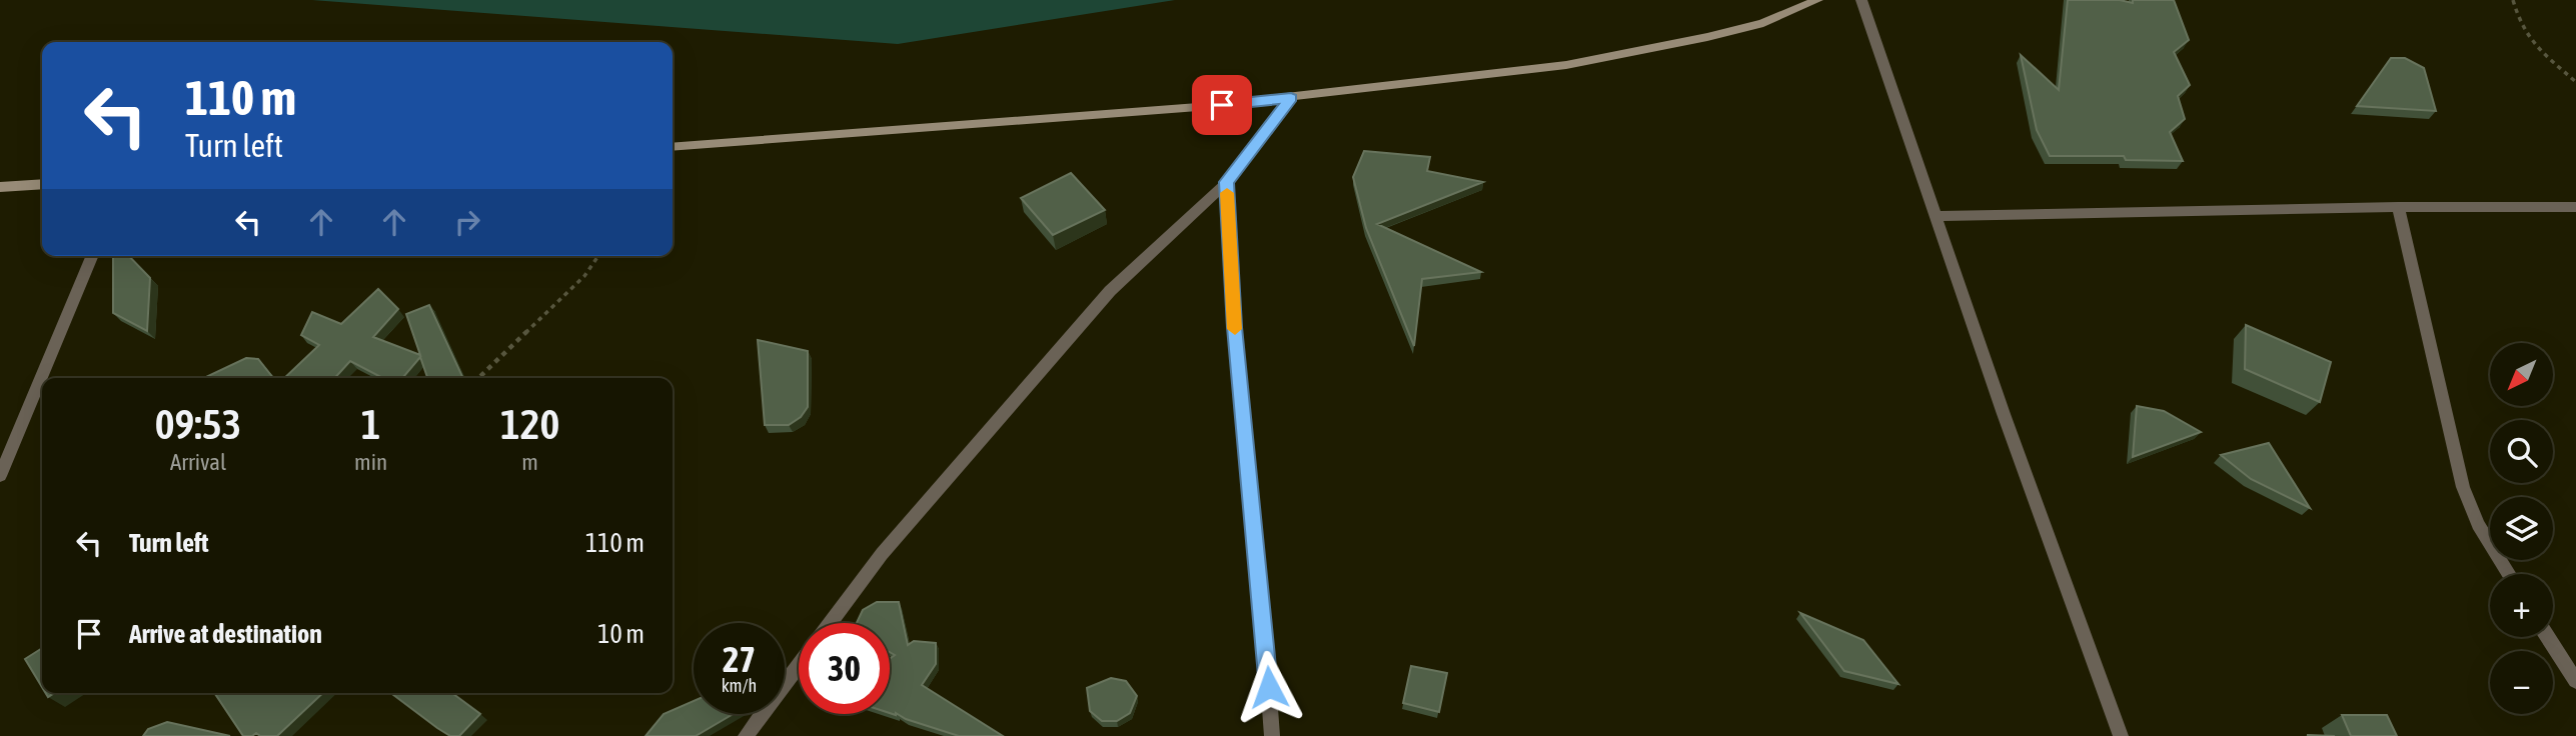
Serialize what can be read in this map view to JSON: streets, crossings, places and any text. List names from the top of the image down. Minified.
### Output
{"north":"bottom left","page":{"turn":["110 m","Turn left"],"map_buttons":["+","−"],"eta":["09:53","Arrival","1","min","120","m"],"list":[{"name":"Turn left","value":"110 m"},{"name":"Arrive at destination","value":"10 m"}],"speed":"27 km/h","limit":"30"}}
